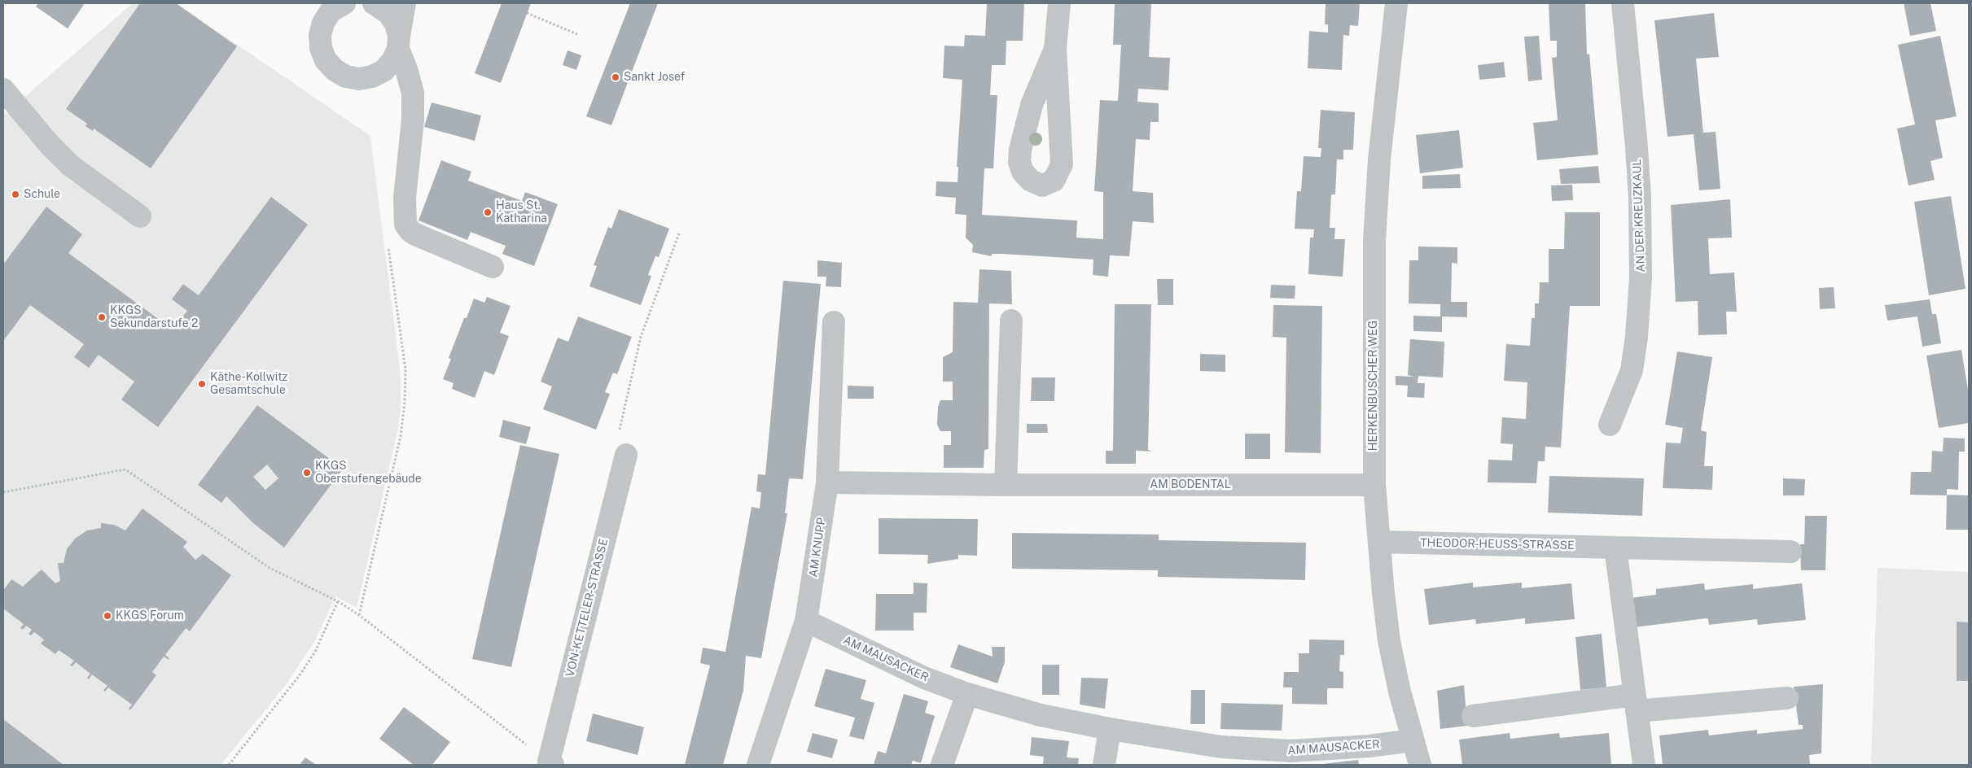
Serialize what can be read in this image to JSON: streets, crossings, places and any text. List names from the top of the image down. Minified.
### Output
{"streets":{"street":["AN DER KREUZKAUL","HERKENBUSCHER WEG","AM BODENTAL","THEODOR-HEUSS-STRASSE","AM KNUPP","VON-KETTELER-STRASSE","AM MAUSACKER"]},"crossings":[["HERKENBUSCHER WEG","AM BODENTAL"],["HERKENBUSCHER WEG","THEODOR-HEUSS-STRASSE"],["HERKENBUSCHER WEG","AM MAUSACKER"],["AM BODENTAL","AM KNUPP"],["AM KNUPP","AM MAUSACKER"]],"places":["Sankt Josef","Schule","Haus St. Katharina","KKGS Sekundarstufe 2","Käthe-Kollwitz Gesamtschule","KKGS Oberstufengebäude","KKGS Forum"]}
